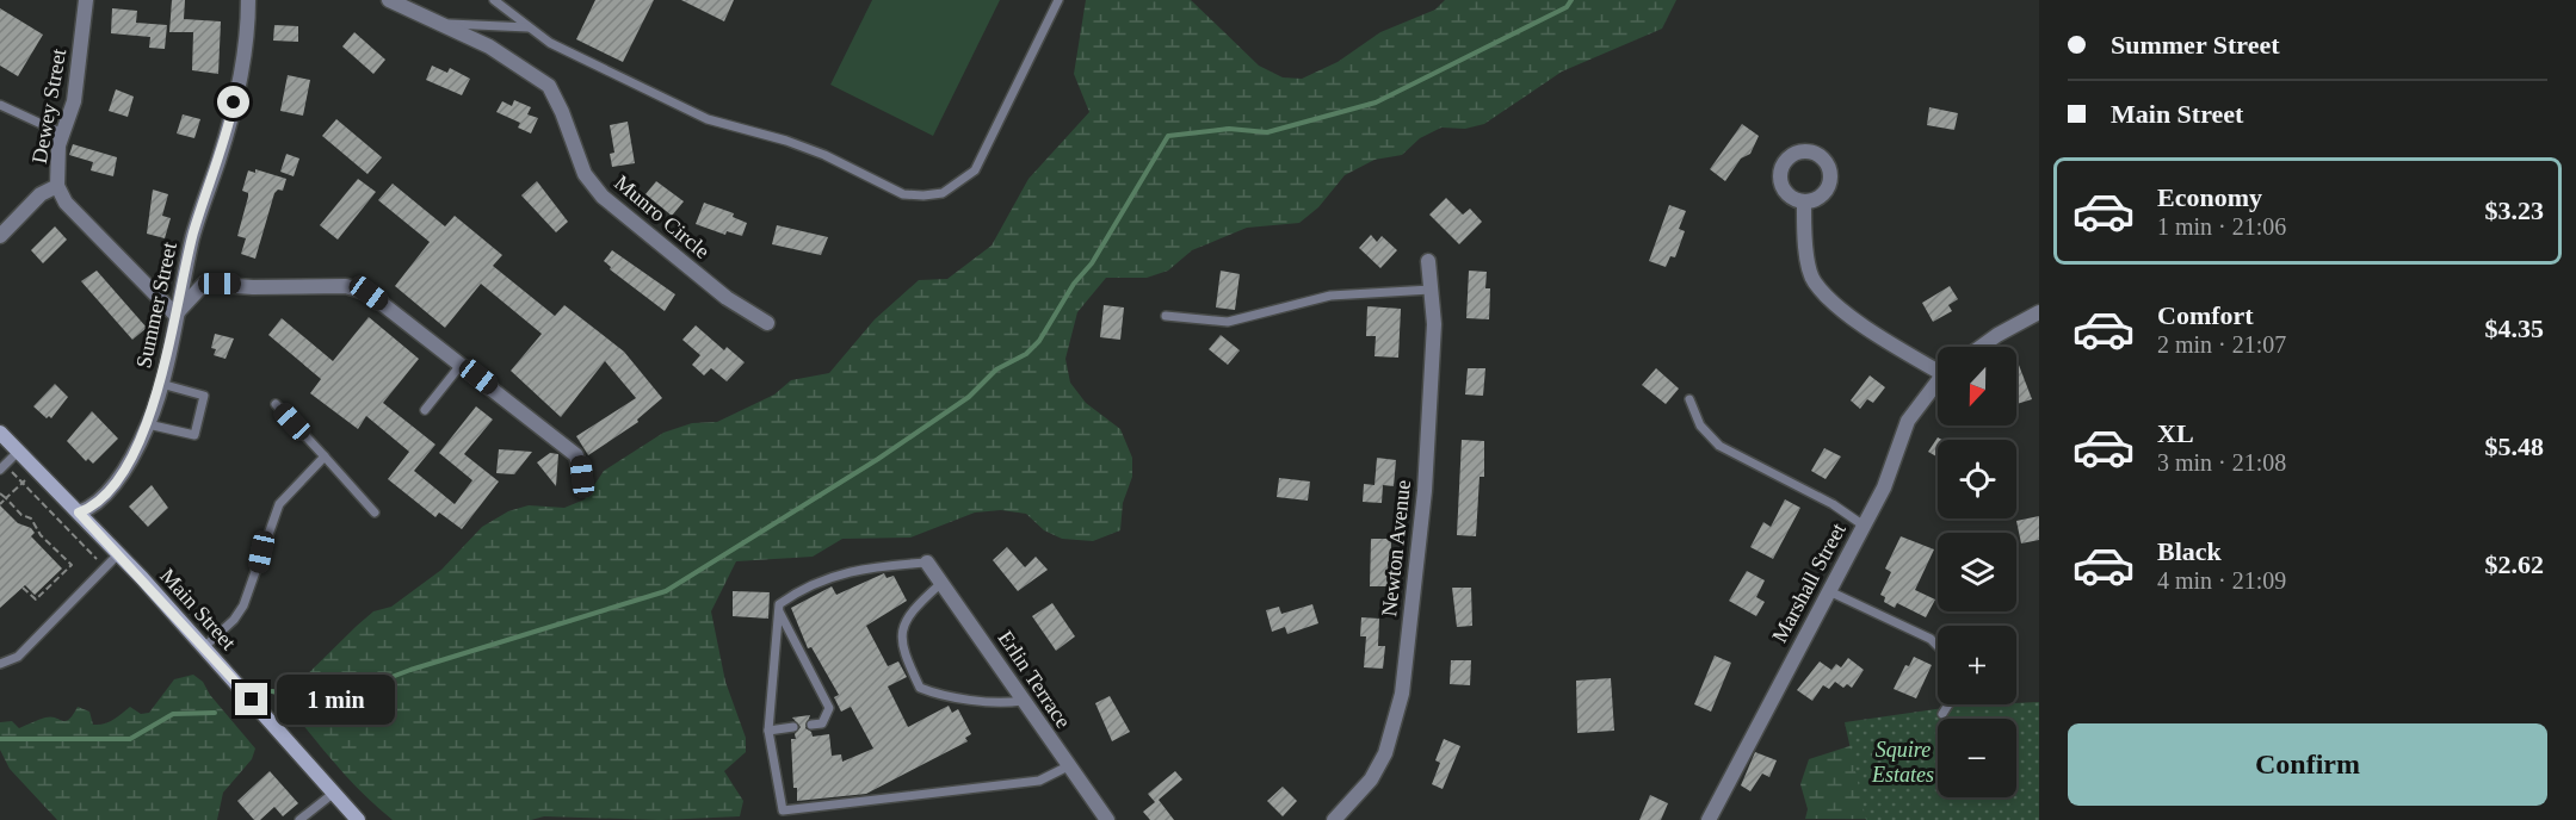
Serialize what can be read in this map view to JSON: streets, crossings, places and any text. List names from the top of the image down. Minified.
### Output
{"streets":{"main road":["Main Street"],"street":["Dewey Street","Munro Circle","Summer Street","Newton Avenue","Marshall Street","Erlin Terrace"]},"crossings":[["Summer Street","Main Street"]],"parks":["Squire Estates"],"north":"bottom","page":{"banner":["Summer Street","Main Street"],"list":[{"name":"Economy","note":"1 min · 21:06","value":"$3.23"},{"name":"Comfort","note":"2 min · 21:07","value":"$4.35"},{"name":"XL","note":"3 min · 21:08","value":"$5.48"},{"name":"Black","note":"4 min · 21:09","value":"$2.62"}],"map_buttons":["+","−"],"bubble":"1 min","buttons":"Confirm"}}
